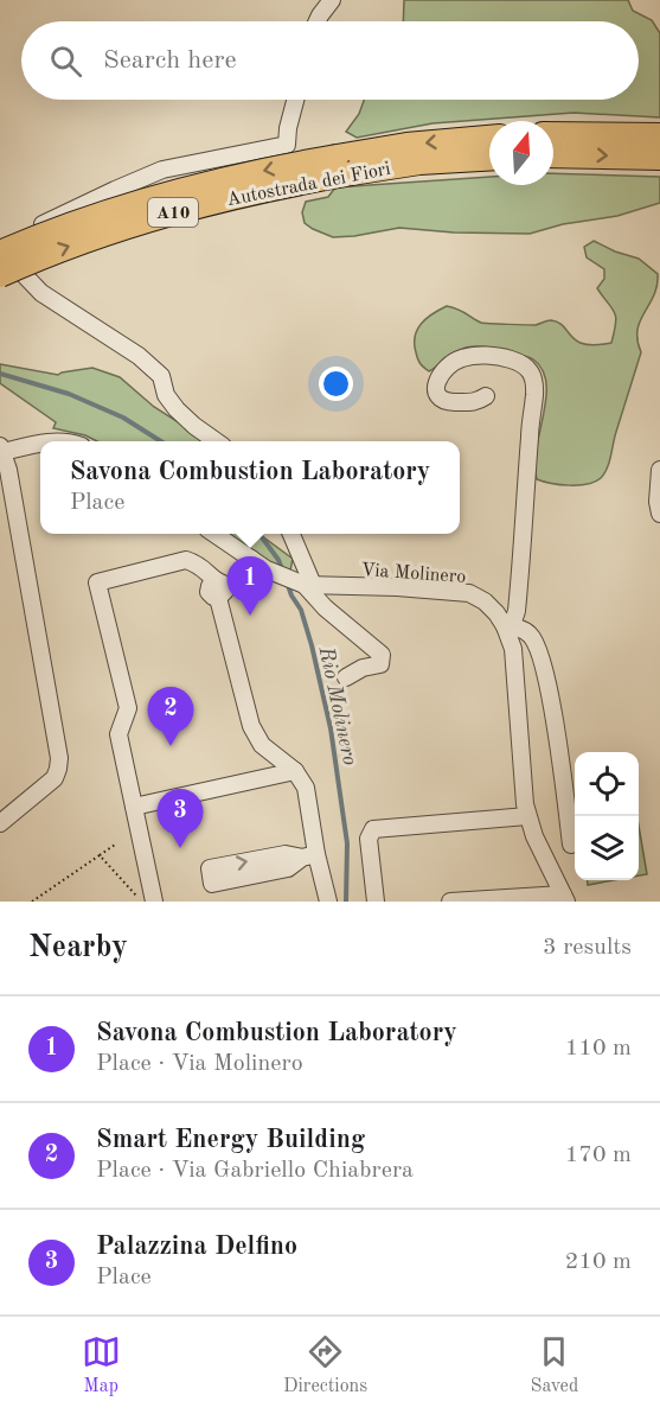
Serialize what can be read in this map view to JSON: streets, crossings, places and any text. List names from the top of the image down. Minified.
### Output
{"streets":{"highway":["Autostrada dei Fiori","A10"],"street":["Via Molinero"]},"water":["Rio Molinero"],"north":"top","page":{"search":"Search here","popup":["Savona Combustion Laboratory","Place"],"pins":["1","2","3"],"heading":["Nearby","3 results"],"list":[{"mark":"1","name":"Savona Combustion Laboratory","note":"Place · Via Molinero","value":"110 m"},{"mark":"2","name":"Smart Energy Building","note":"Place · Via Gabriello Chiabrera","value":"170 m"},{"mark":"3","name":"Palazzina Delfino","note":"Place","value":"210 m"}],"nav":["Map","Directions","Saved"]}}
